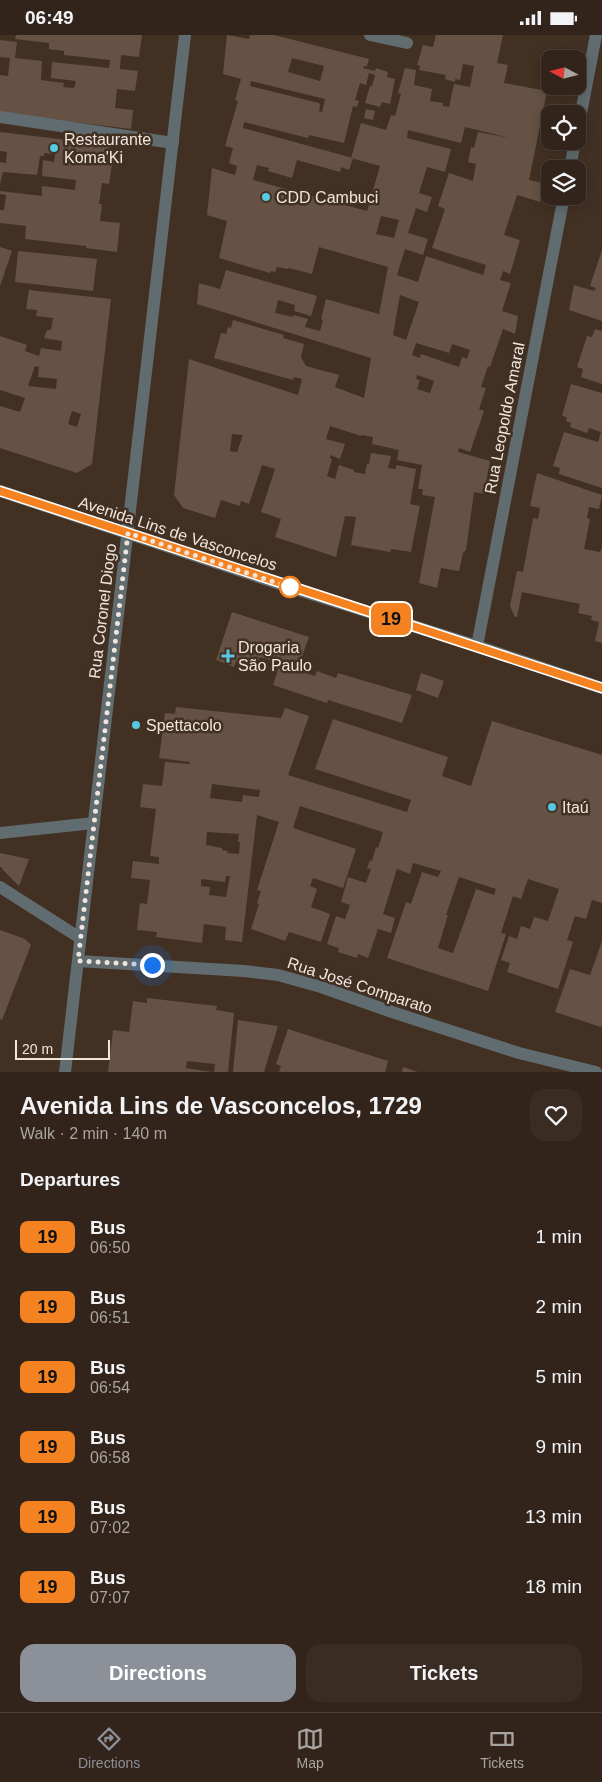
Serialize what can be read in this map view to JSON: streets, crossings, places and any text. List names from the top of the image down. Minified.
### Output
{"streets":{"street":["Rua Leopoldo Amaral","Avenida Lins de Vasconcelos","Rua Coronel Diogo","Rua José Comparato"]},"crossings":[["Rua Leopoldo Amaral","Avenida Lins de Vasconcelos"],["Avenida Lins de Vasconcelos","Rua Coronel Diogo"],["Rua Coronel Diogo","Rua José Comparato"]],"places":{"other":["Restaurante Koma'Ki","CDD Cambuci","Spettacolo","Itaú"],"health":["Drogaria São Paulo"]},"lines":["bus line 19"],"scale_bar":"20 m","north":"left","page":{"status":"06:49","on_map":"19","scale":"20 m","heading":[["Avenida Lins de Vasconcelos, 1729","Walk · 2 min · 140 m"],"Departures"],"list":[{"mark":"19","name":"Bus","note":"06:50","value":"1 min"},{"mark":"19","name":"Bus","note":"06:51","value":"2 min"},{"mark":"19","name":"Bus","note":"06:54","value":"5 min"},{"mark":"19","name":"Bus","note":"06:58","value":"9 min"},{"mark":"19","name":"Bus","note":"07:02","value":"13 min"},{"mark":"19","name":"Bus","note":"07:07","value":"18 min"}],"buttons":["Directions","Tickets"],"tabs":["Directions","Map","Tickets"]}}
